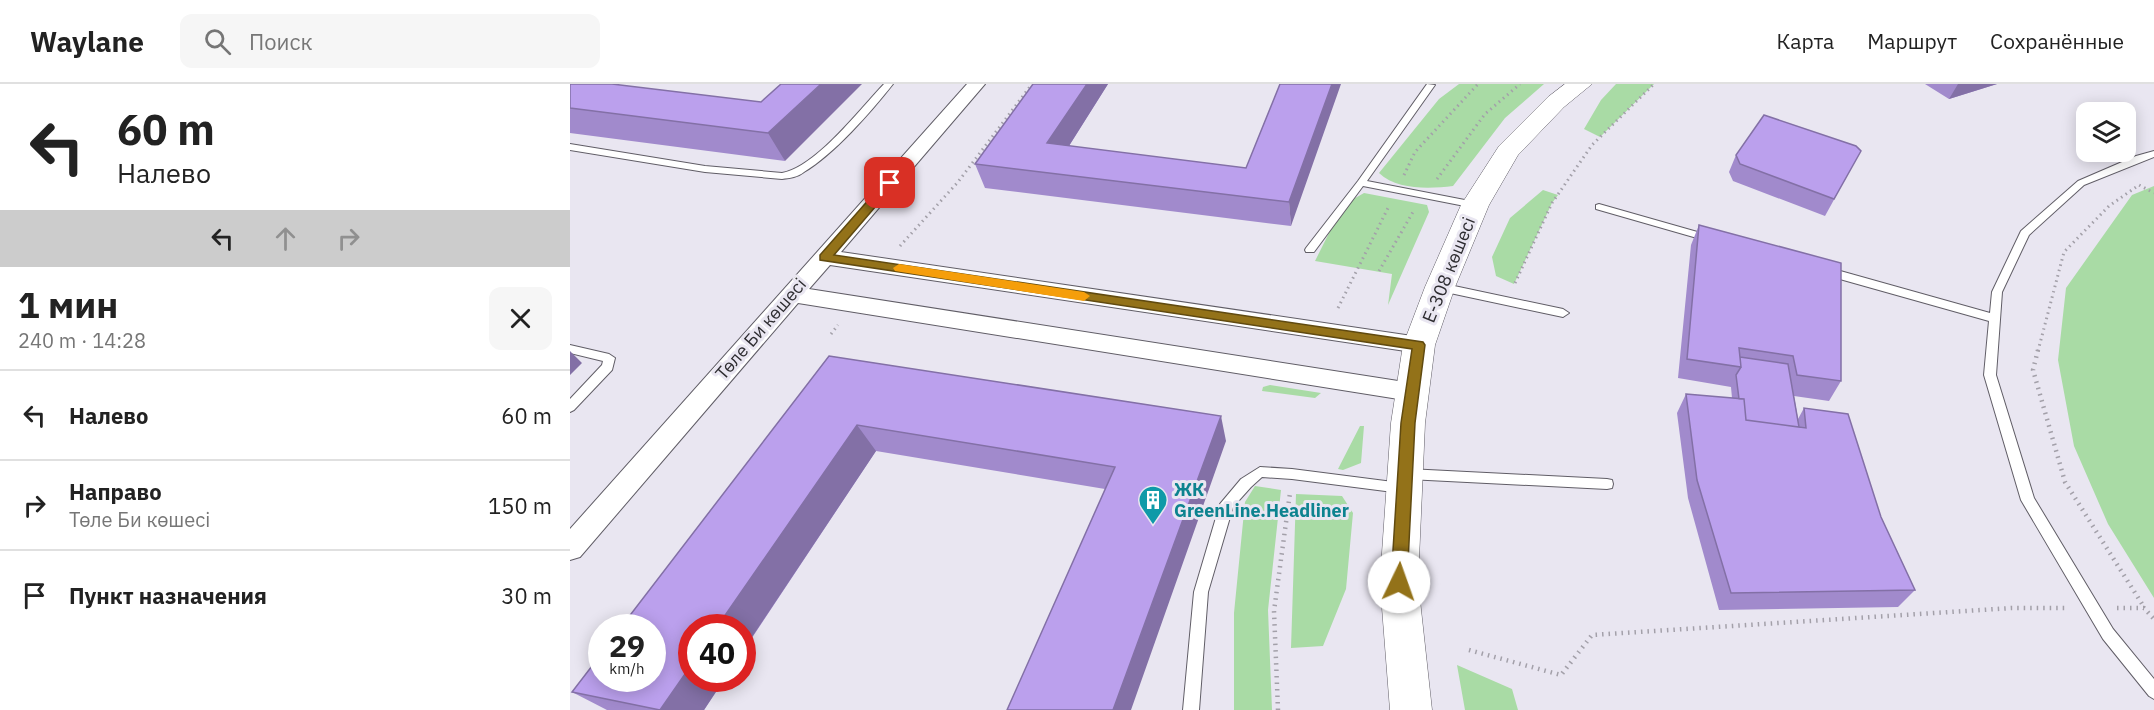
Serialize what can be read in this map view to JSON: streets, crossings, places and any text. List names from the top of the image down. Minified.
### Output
{"streets":{"street":["Е-308 көшесі","Төле Би көшесі"]},"places":{"building":["ЖК GreenLine.Headliner"]},"page":{"header":"Waylane","search":"Поиск","nav":["Карта","Маршрут","Сохранённые"],"turn":["60 m","Налево"],"heading":["1 мин","240 m · 14:28"],"list":[{"name":"Налево","value":"60 m"},{"name":"Направо","note":"Төле Би көшесі","value":"150 m"},{"name":"Пункт назначения","value":"30 m"}],"speed":"29 km/h","limit":"40"}}
